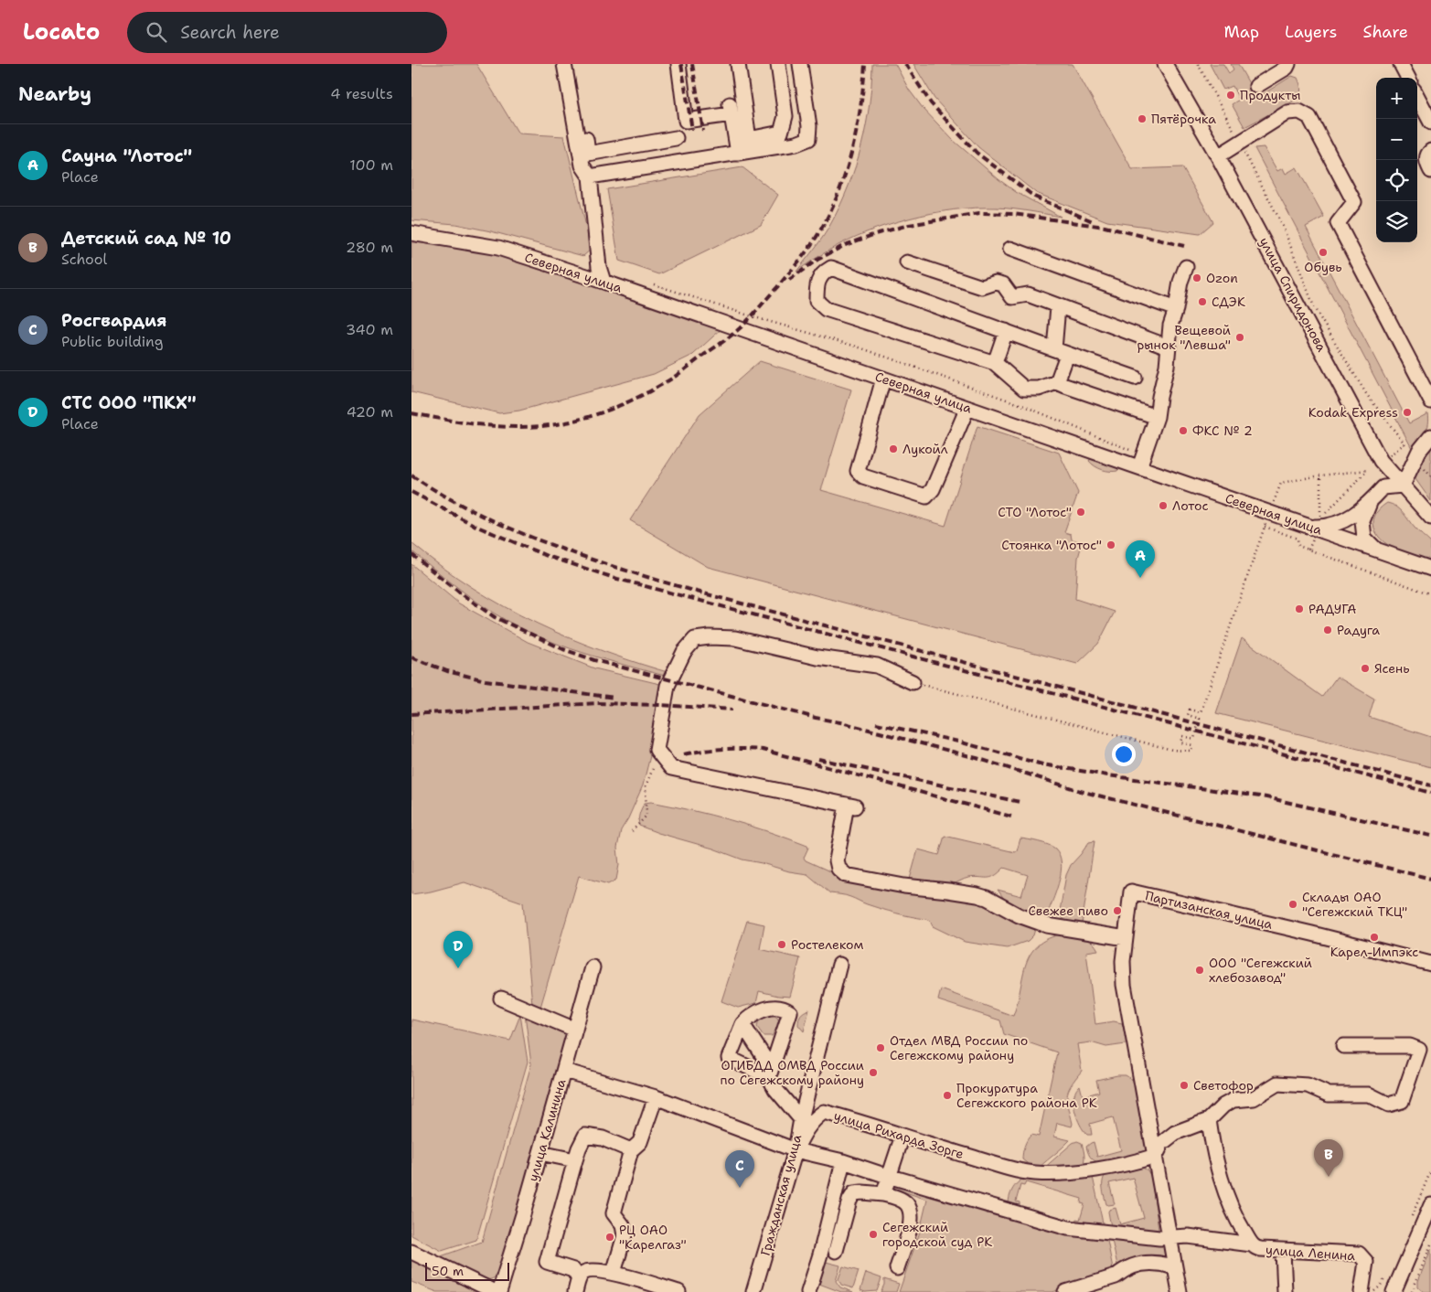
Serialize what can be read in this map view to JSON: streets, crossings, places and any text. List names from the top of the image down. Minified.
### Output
{"streets":{"street":["Северная улица","улица Спиридонова","Партизанская улица","улица Калинина","улица Рихарда Зорге","Гражданская улица","улица Ленина"]},"crossings":[["Партизанская улица","улица Рихарда Зорге"],["улица Рихарда Зорге","Гражданская улица"]],"places":["Продукты","Пятёрочка","Обувь","Ozon","СДЭК","Вещевой рынок \"Левша\"","Kodak Express","ФКС № 2","Лукойл","Лотос","СТО \"Лотос\"","Стоянка \"Лотос\"","РАДУГА","Радуга","Ясень","Склады ОАО \"Сегежский ТКЦ\"","Свежее пиво","Карел-Импэкс","Ростелеком","ООО \"Сегежский хлебозавод\"","Отдел МВД России по Сегежскому району","ОГИБДД ОМВД России по Сегежскому району","Светофор","Прокуратура Сегежского района РК","Сегежский городской суд РК","РЦ ОАО \"Карелгаз\""],"scale_bar":"50 m","page":{"header":"Locato","search":"Search here","nav":["Map","Layers","Share"],"heading":["Nearby","4 results"],"map_buttons":["+","−"],"list":[{"mark":"A","name":"Сауна \"Лотос\"","note":"Place","value":"100 m"},{"mark":"B","name":"Детский сад № 10","note":"School","value":"280 m"},{"mark":"C","name":"Росгвардия","note":"Public building","value":"340 m"},{"mark":"D","name":"СТС ООО \"ПКХ\"","note":"Place","value":"420 m"}],"pins":["A","D","B","C"],"scale":"50 m"}}
